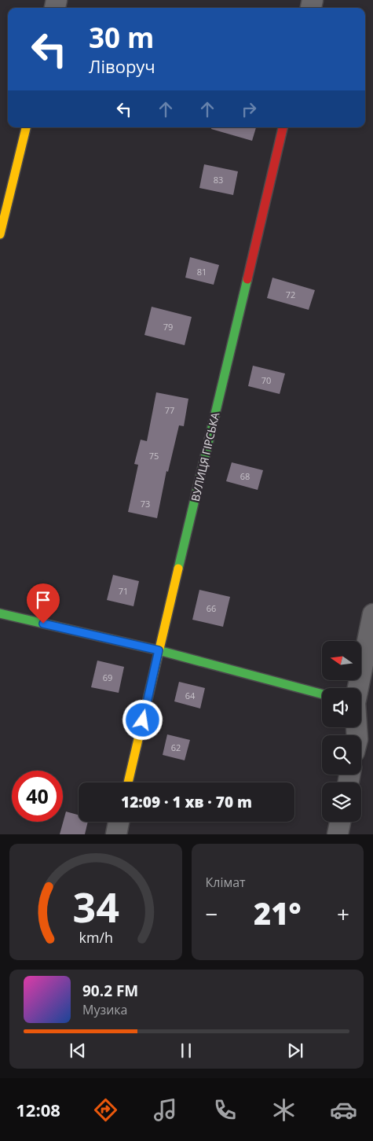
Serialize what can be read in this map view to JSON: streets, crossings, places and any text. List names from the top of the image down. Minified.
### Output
{"streets":{"street":["ВУЛИЦЯ ГІРСЬКА"]},"house_numbers":["83","81","72","79","70","77","75","68","73","71","66","69","64","62"],"north":"left","page":{"turn":["30 m","Ліворуч"],"limit":"40","trip":"12:09 · 1 хв · 70 m","tile":"Клімат","heat":["−","21°","+"],"song":["90.2 FM","Музика"],"tabs":"12:08","gauge":["34","km/h"]}}
